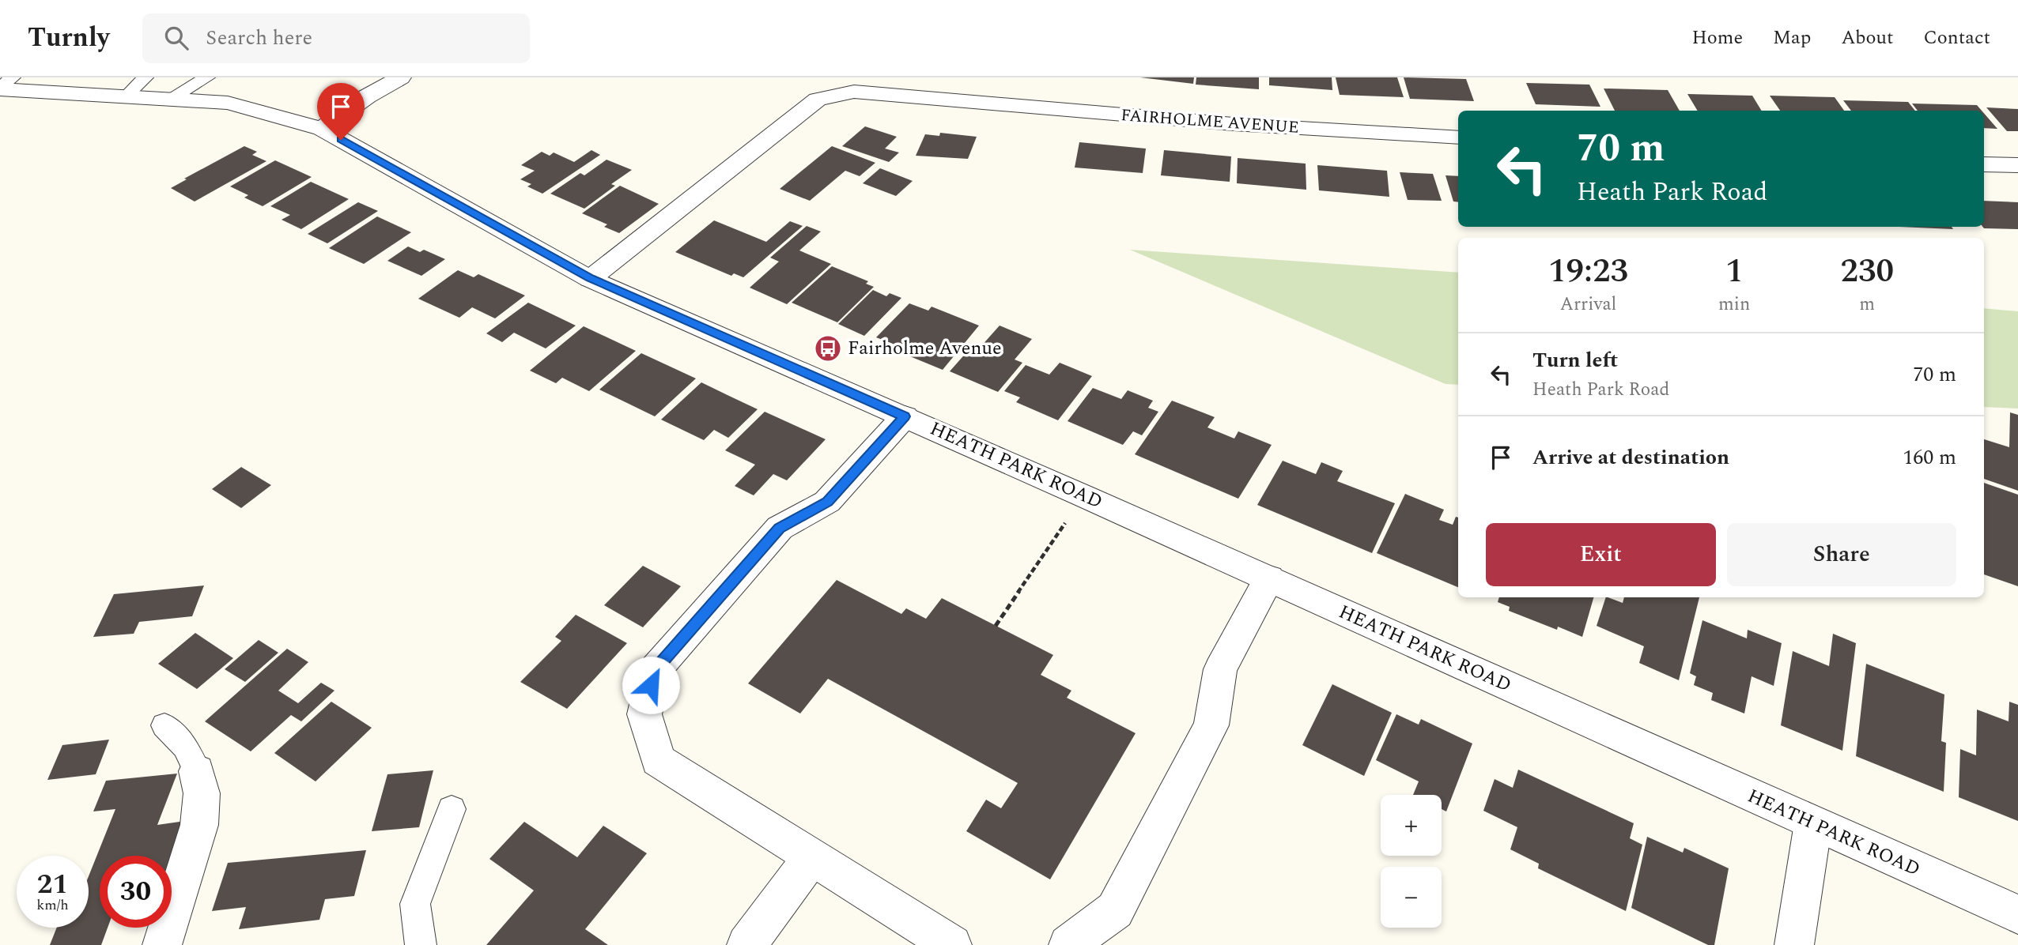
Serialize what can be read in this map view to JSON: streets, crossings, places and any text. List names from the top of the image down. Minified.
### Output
{"streets":{"street":["FAIRHOLME AVENUE","HEATH PARK ROAD"]},"crossings":[["FAIRHOLME AVENUE","HEATH PARK ROAD"]],"places":{"bus stop":["Fairholme Avenue"]},"page":{"header":"Turnly","search":"Search here","nav":["Home","Map","About","Contact"],"turn":["70 m","Heath Park Road"],"eta":["19:23","Arrival","1","min","230","m"],"list":[{"name":"Turn left","note":"Heath Park Road","value":"70 m"},{"name":"Arrive at destination","value":"160 m"}],"buttons":["Exit","Share"],"map_buttons":["+","−"],"speed":"21 km/h","limit":"30"}}
